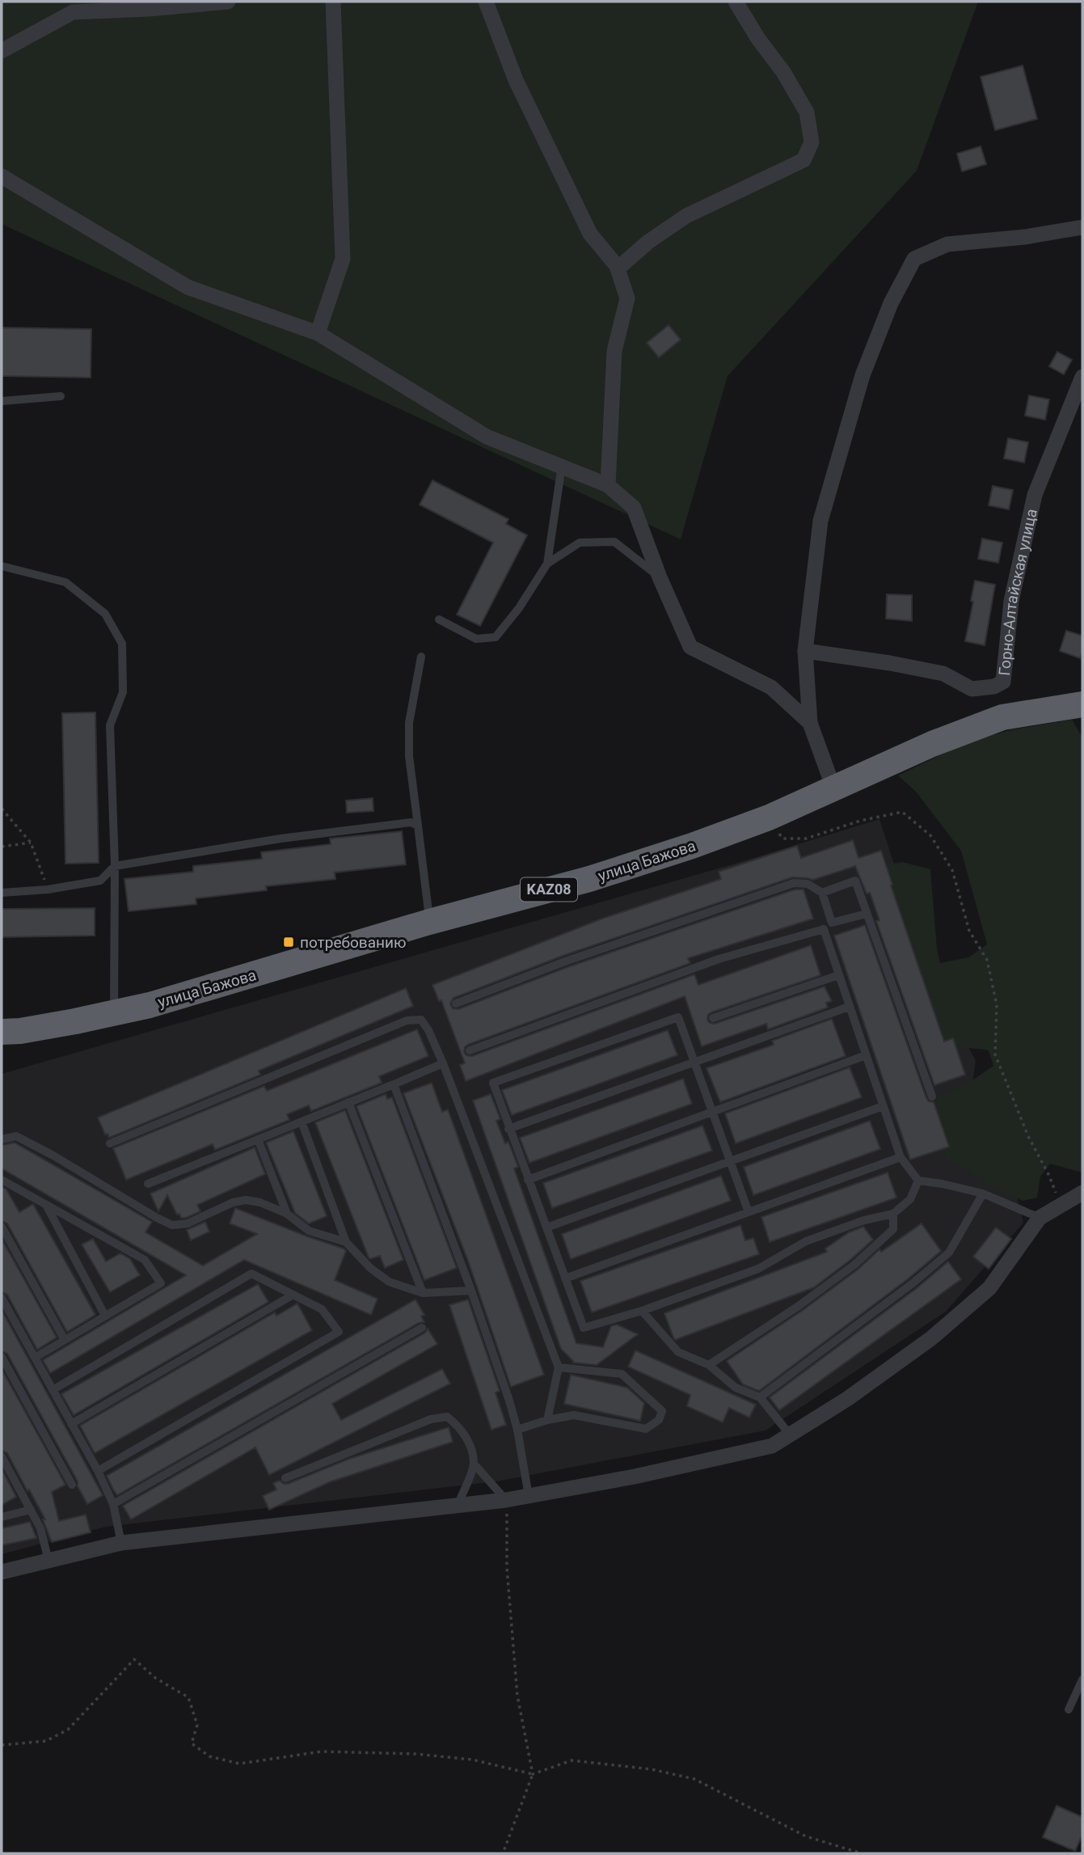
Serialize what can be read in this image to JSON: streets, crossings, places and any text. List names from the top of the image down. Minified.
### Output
{"streets":{"highway":["улица Бажова","KAZ08"],"street":["Горно-Алтайская улица"]},"places":{"transit":["потребованию"]}}
